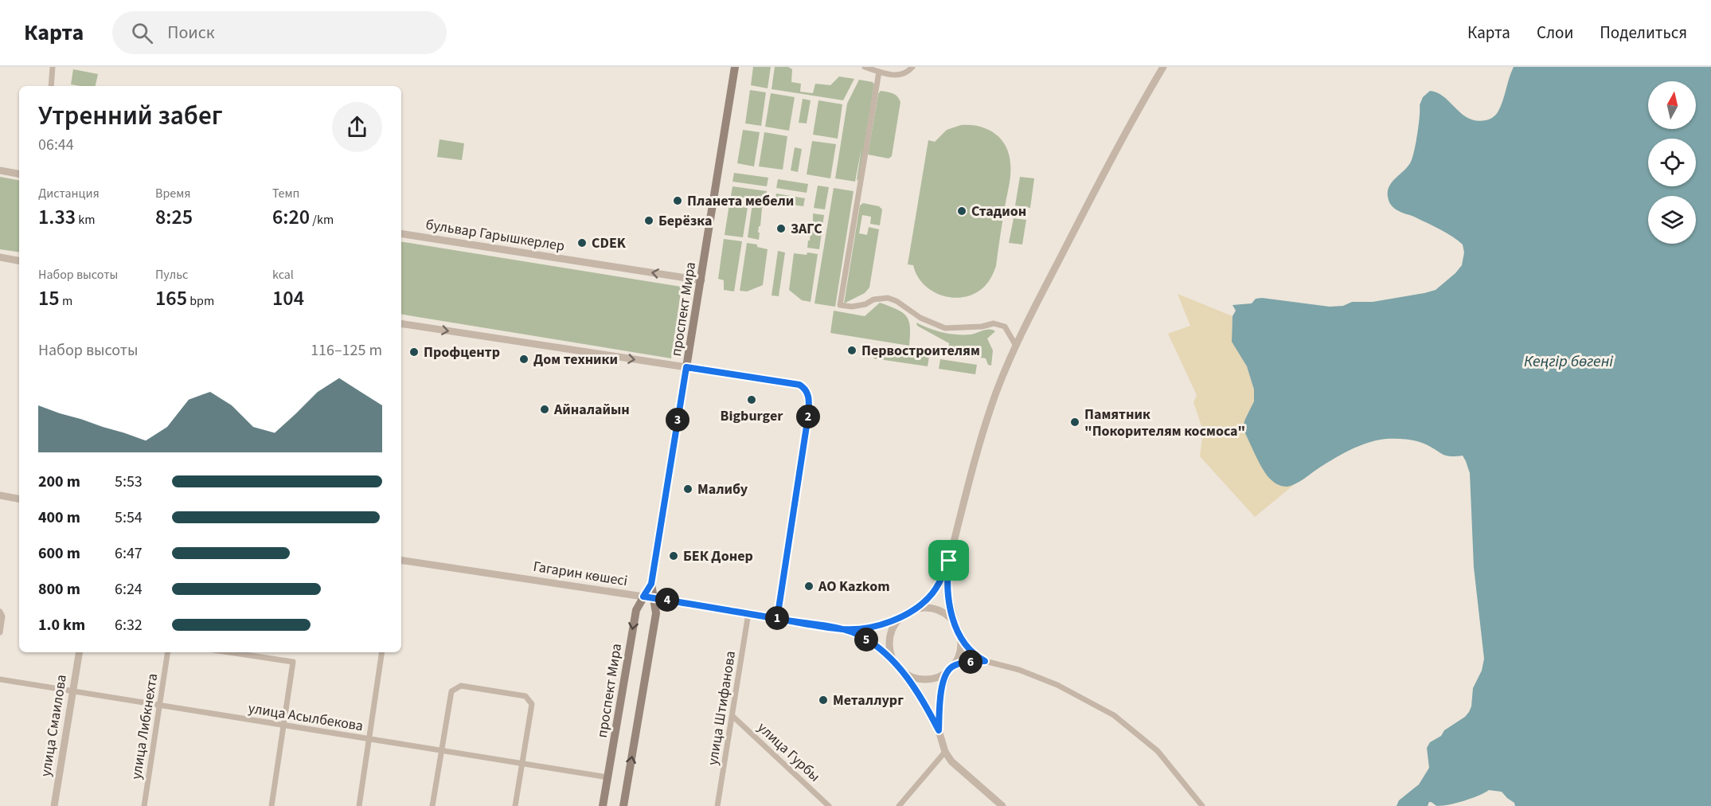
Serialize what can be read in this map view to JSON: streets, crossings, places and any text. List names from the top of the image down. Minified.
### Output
{"streets":{"main road":["проспект Мира"],"street":["бульвар Гарышкерлер","Гагарин көшесі","улица Штифанова","улица Асылбекова","улица Смаилова","улица Либкнехта","улица Гурбы"]},"crossings":[["бульвар Гарышкерлер","проспект Мира"],["проспект Мира","Гагарин көшесі"],["проспект Мира","улица Асылбекова"],["Гагарин көшесі","улица Штифанова"],["улица Штифанова","улица Гурбы"],["улица Асылбекова","улица Смаилова"],["улица Асылбекова","улица Либкнехта"]],"one_way":["бульвар Гарышкерлер"],"water":["Кеңгір бөгені"],"places":["Планета мебели","Стадион","Берёзка","ЗАГС","CDEK","Первостроителям","Профцентр","Дом техники","Bigburger","Айналайын","Памятник \"Покорителям космоса\"","Малибу","БЕК Донер","AO Kazkom","Металлург"],"north":"top","page":{"header":"Карта","search":"Поиск","nav":["Карта","Слои","Поделиться"],"heading":["Утренний забег","06:44"],"stats":[["Дистанция","1.33 km"],["Время","8:25"],["Темп","6:20 /km"],["Набор высоты","15 m"],["Пульс","165 bpm"],["kcal","104"]],"chart":["Набор высоты","116–125 m"],"pins":["2","3","4","1","5","6"],"list":[{"name":"200 m","note":"5:53"},{"name":"400 m","note":"5:54"},{"name":"600 m","note":"6:47"},{"name":"800 m","note":"6:24"},{"name":"1.0 km","note":"6:32"}]}}
